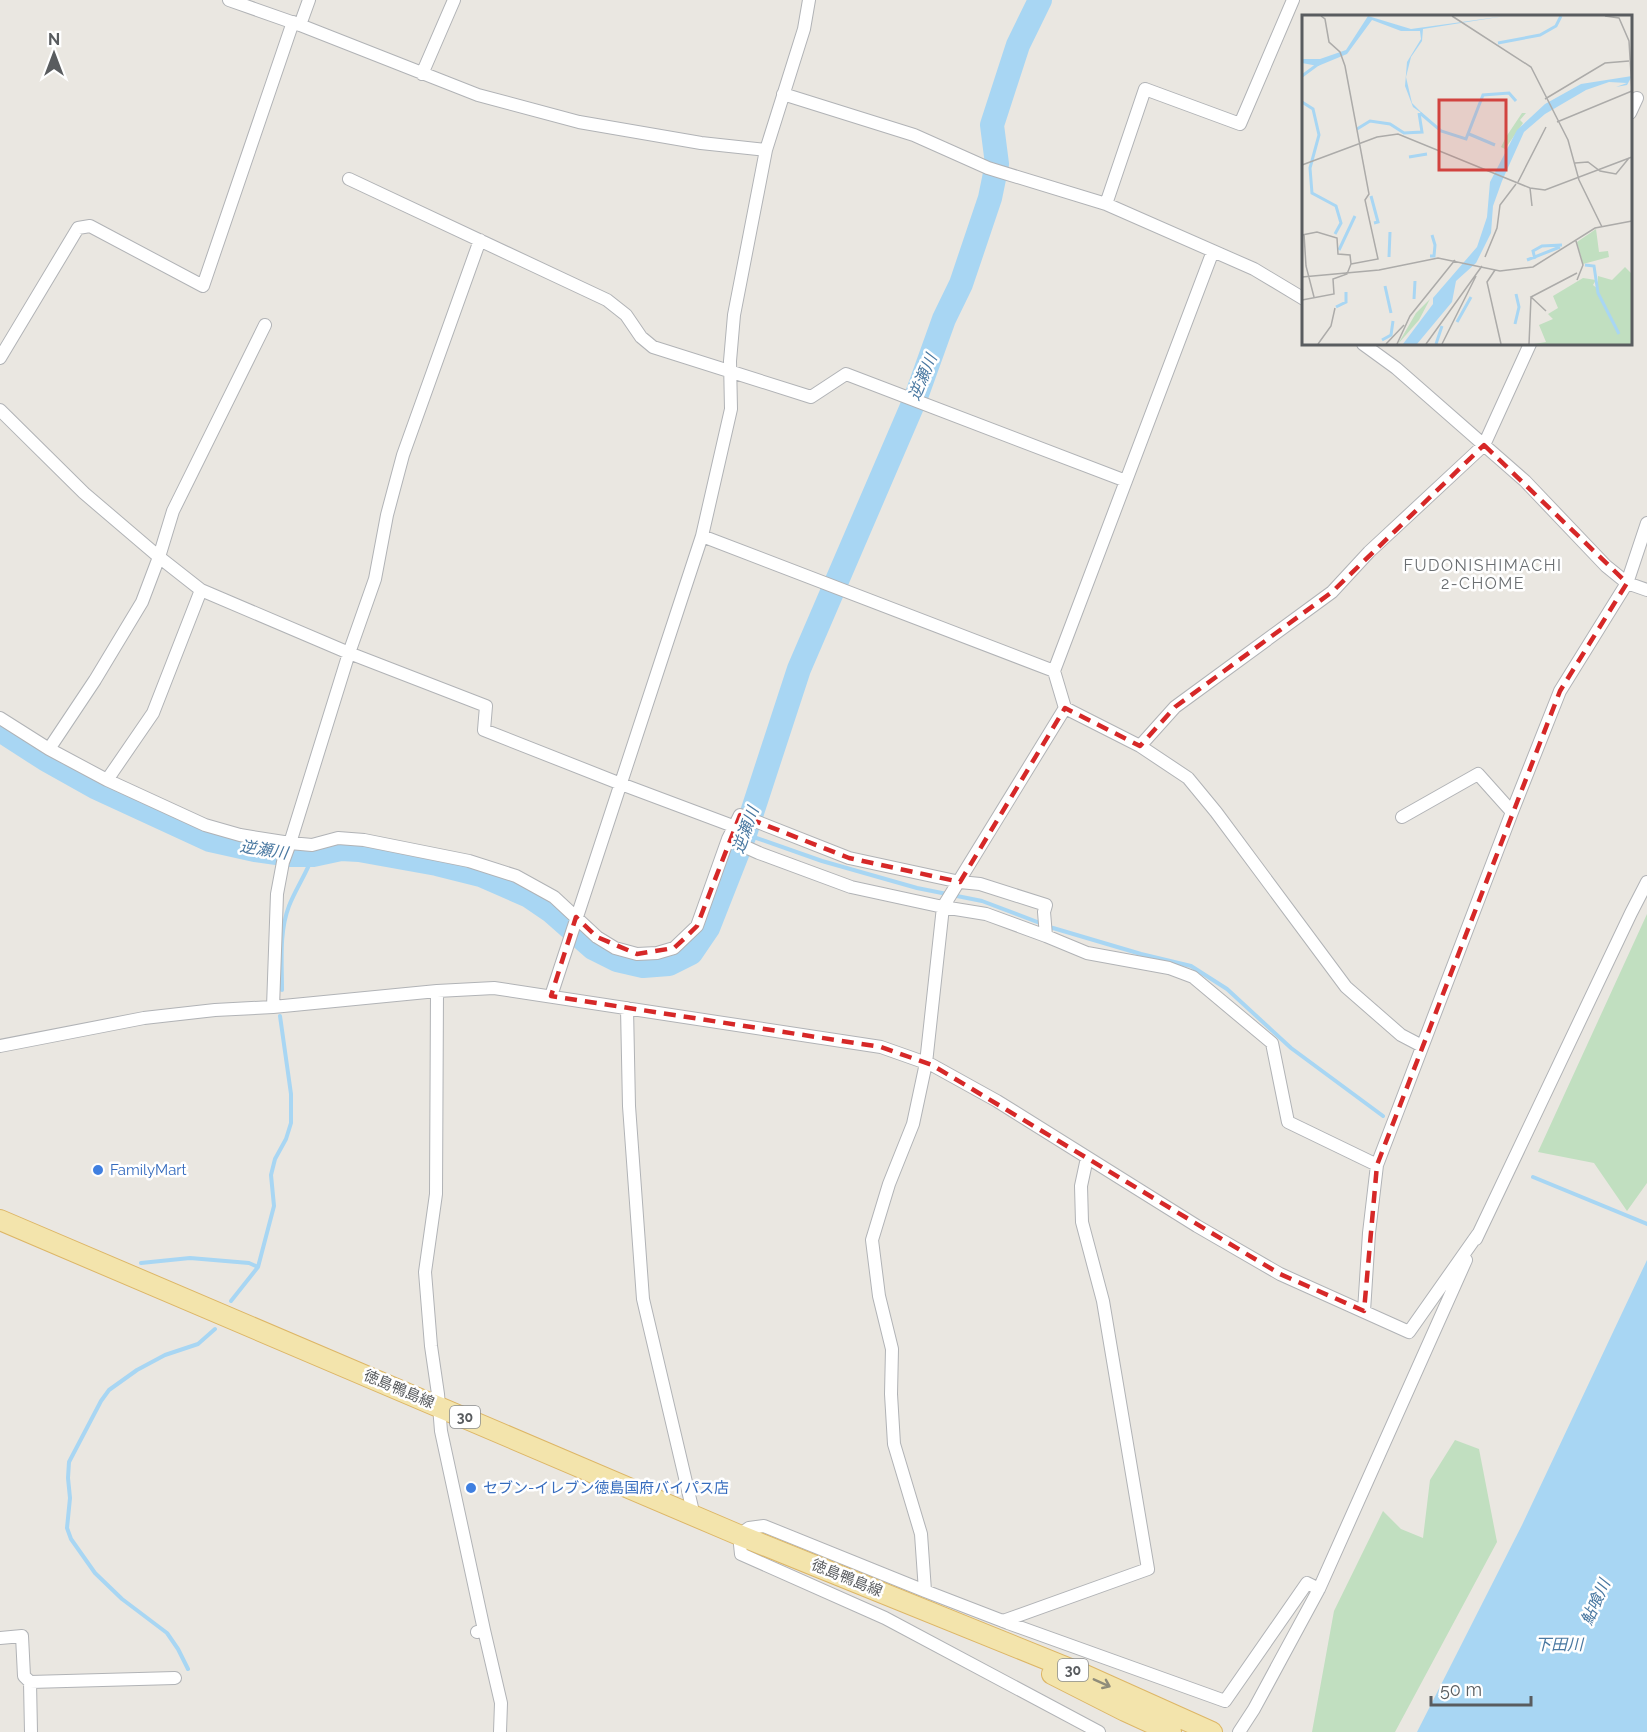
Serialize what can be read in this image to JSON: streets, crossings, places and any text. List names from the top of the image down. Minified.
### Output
{"streets":{"main road":["徳島鴨島線","30"]},"districts":["FUDONISHIMACHI 2-CHOME"],"water":["逆瀬川","鮎喰川","下田川"],"places":["FamilyMart","セブン-イレブン徳島国府バイパス店"],"scale_bar":"50 m","north":"top"}
